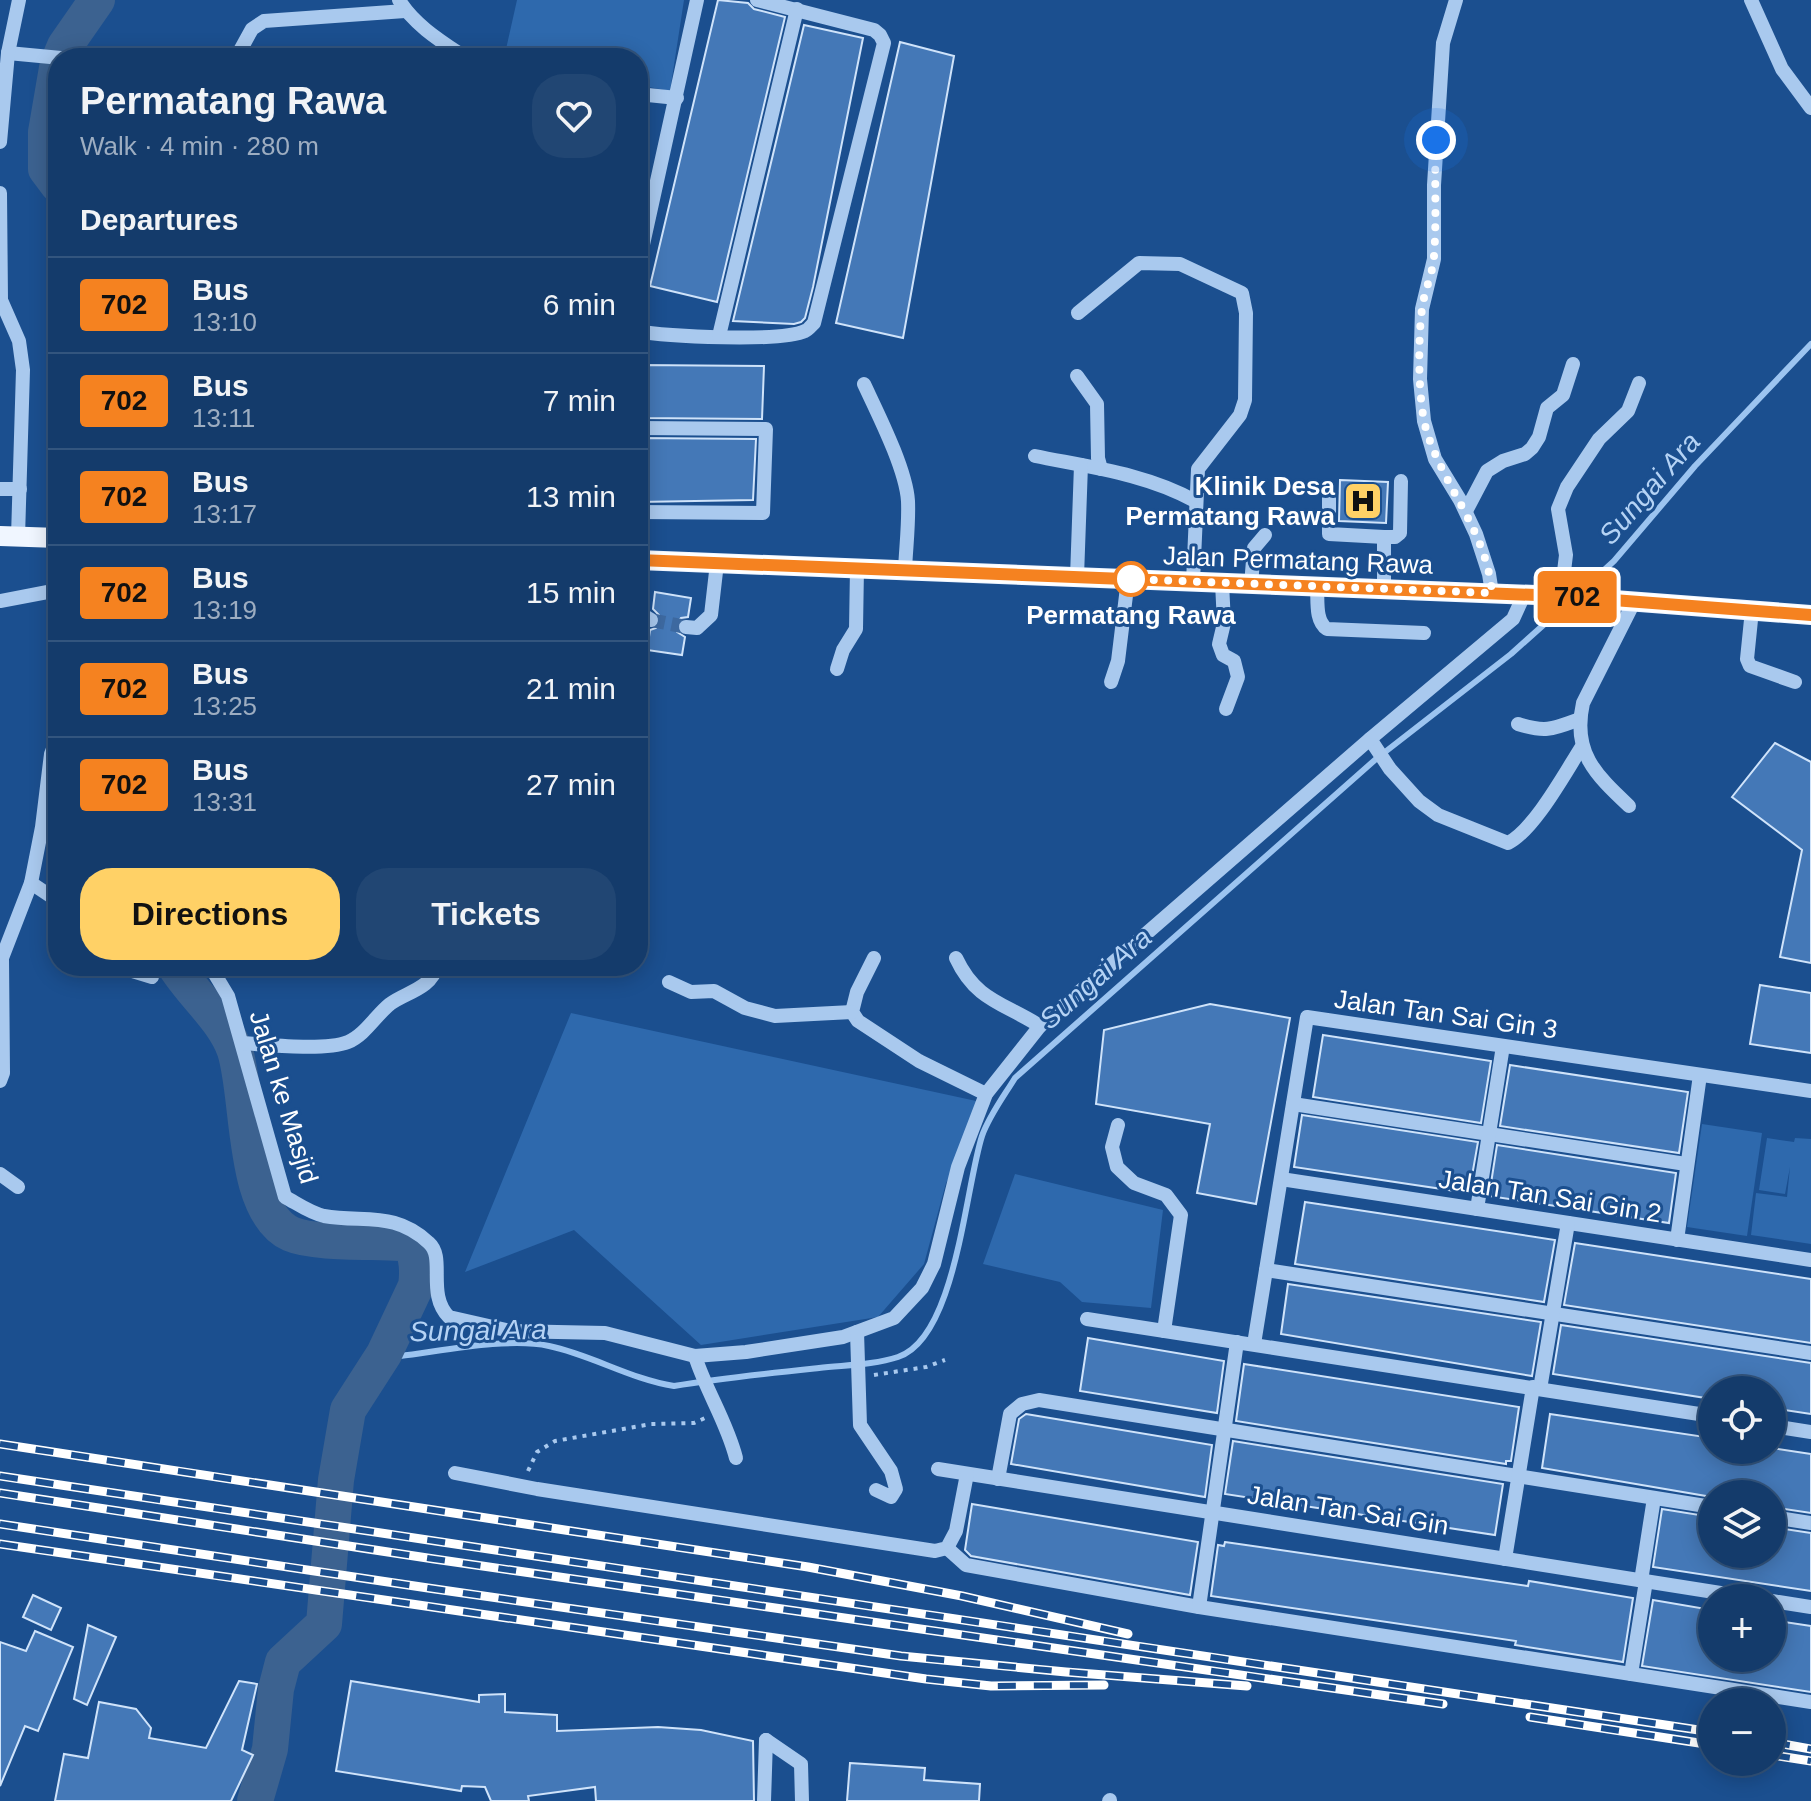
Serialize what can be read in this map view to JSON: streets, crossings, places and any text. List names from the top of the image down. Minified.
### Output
{"streets":{"main road":["Jalan Permatang Rawa"],"street":["Jalan Tan Sai Gin 3","Jalan ke Masjid","Jalan Tan Sai Gin 2","Jalan Tan Sai Gin"]},"crossings":[["Jalan Permatang Rawa","Jalan ke Masjid"],["Jalan Tan Sai Gin 3","Jalan Tan Sai Gin 2"]],"water":["Sungai Ara"],"places":{"hospital":["Klinik Desa Permatang Rawa"],"other":["Permatang Rawa"]},"lines":["bus line 702"],"page":{"on_map":"702","heading":[["Permatang Rawa","Walk · 4 min · 280 m"],"Departures"],"list":[{"mark":"702","name":"Bus","note":"13:10","value":"6 min"},{"mark":"702","name":"Bus","note":"13:11","value":"7 min"},{"mark":"702","name":"Bus","note":"13:17","value":"13 min"},{"mark":"702","name":"Bus","note":"13:19","value":"15 min"},{"mark":"702","name":"Bus","note":"13:25","value":"21 min"},{"mark":"702","name":"Bus","note":"13:31","value":"27 min"}],"buttons":["Directions","Tickets"],"map_buttons":["+","−"]}}
